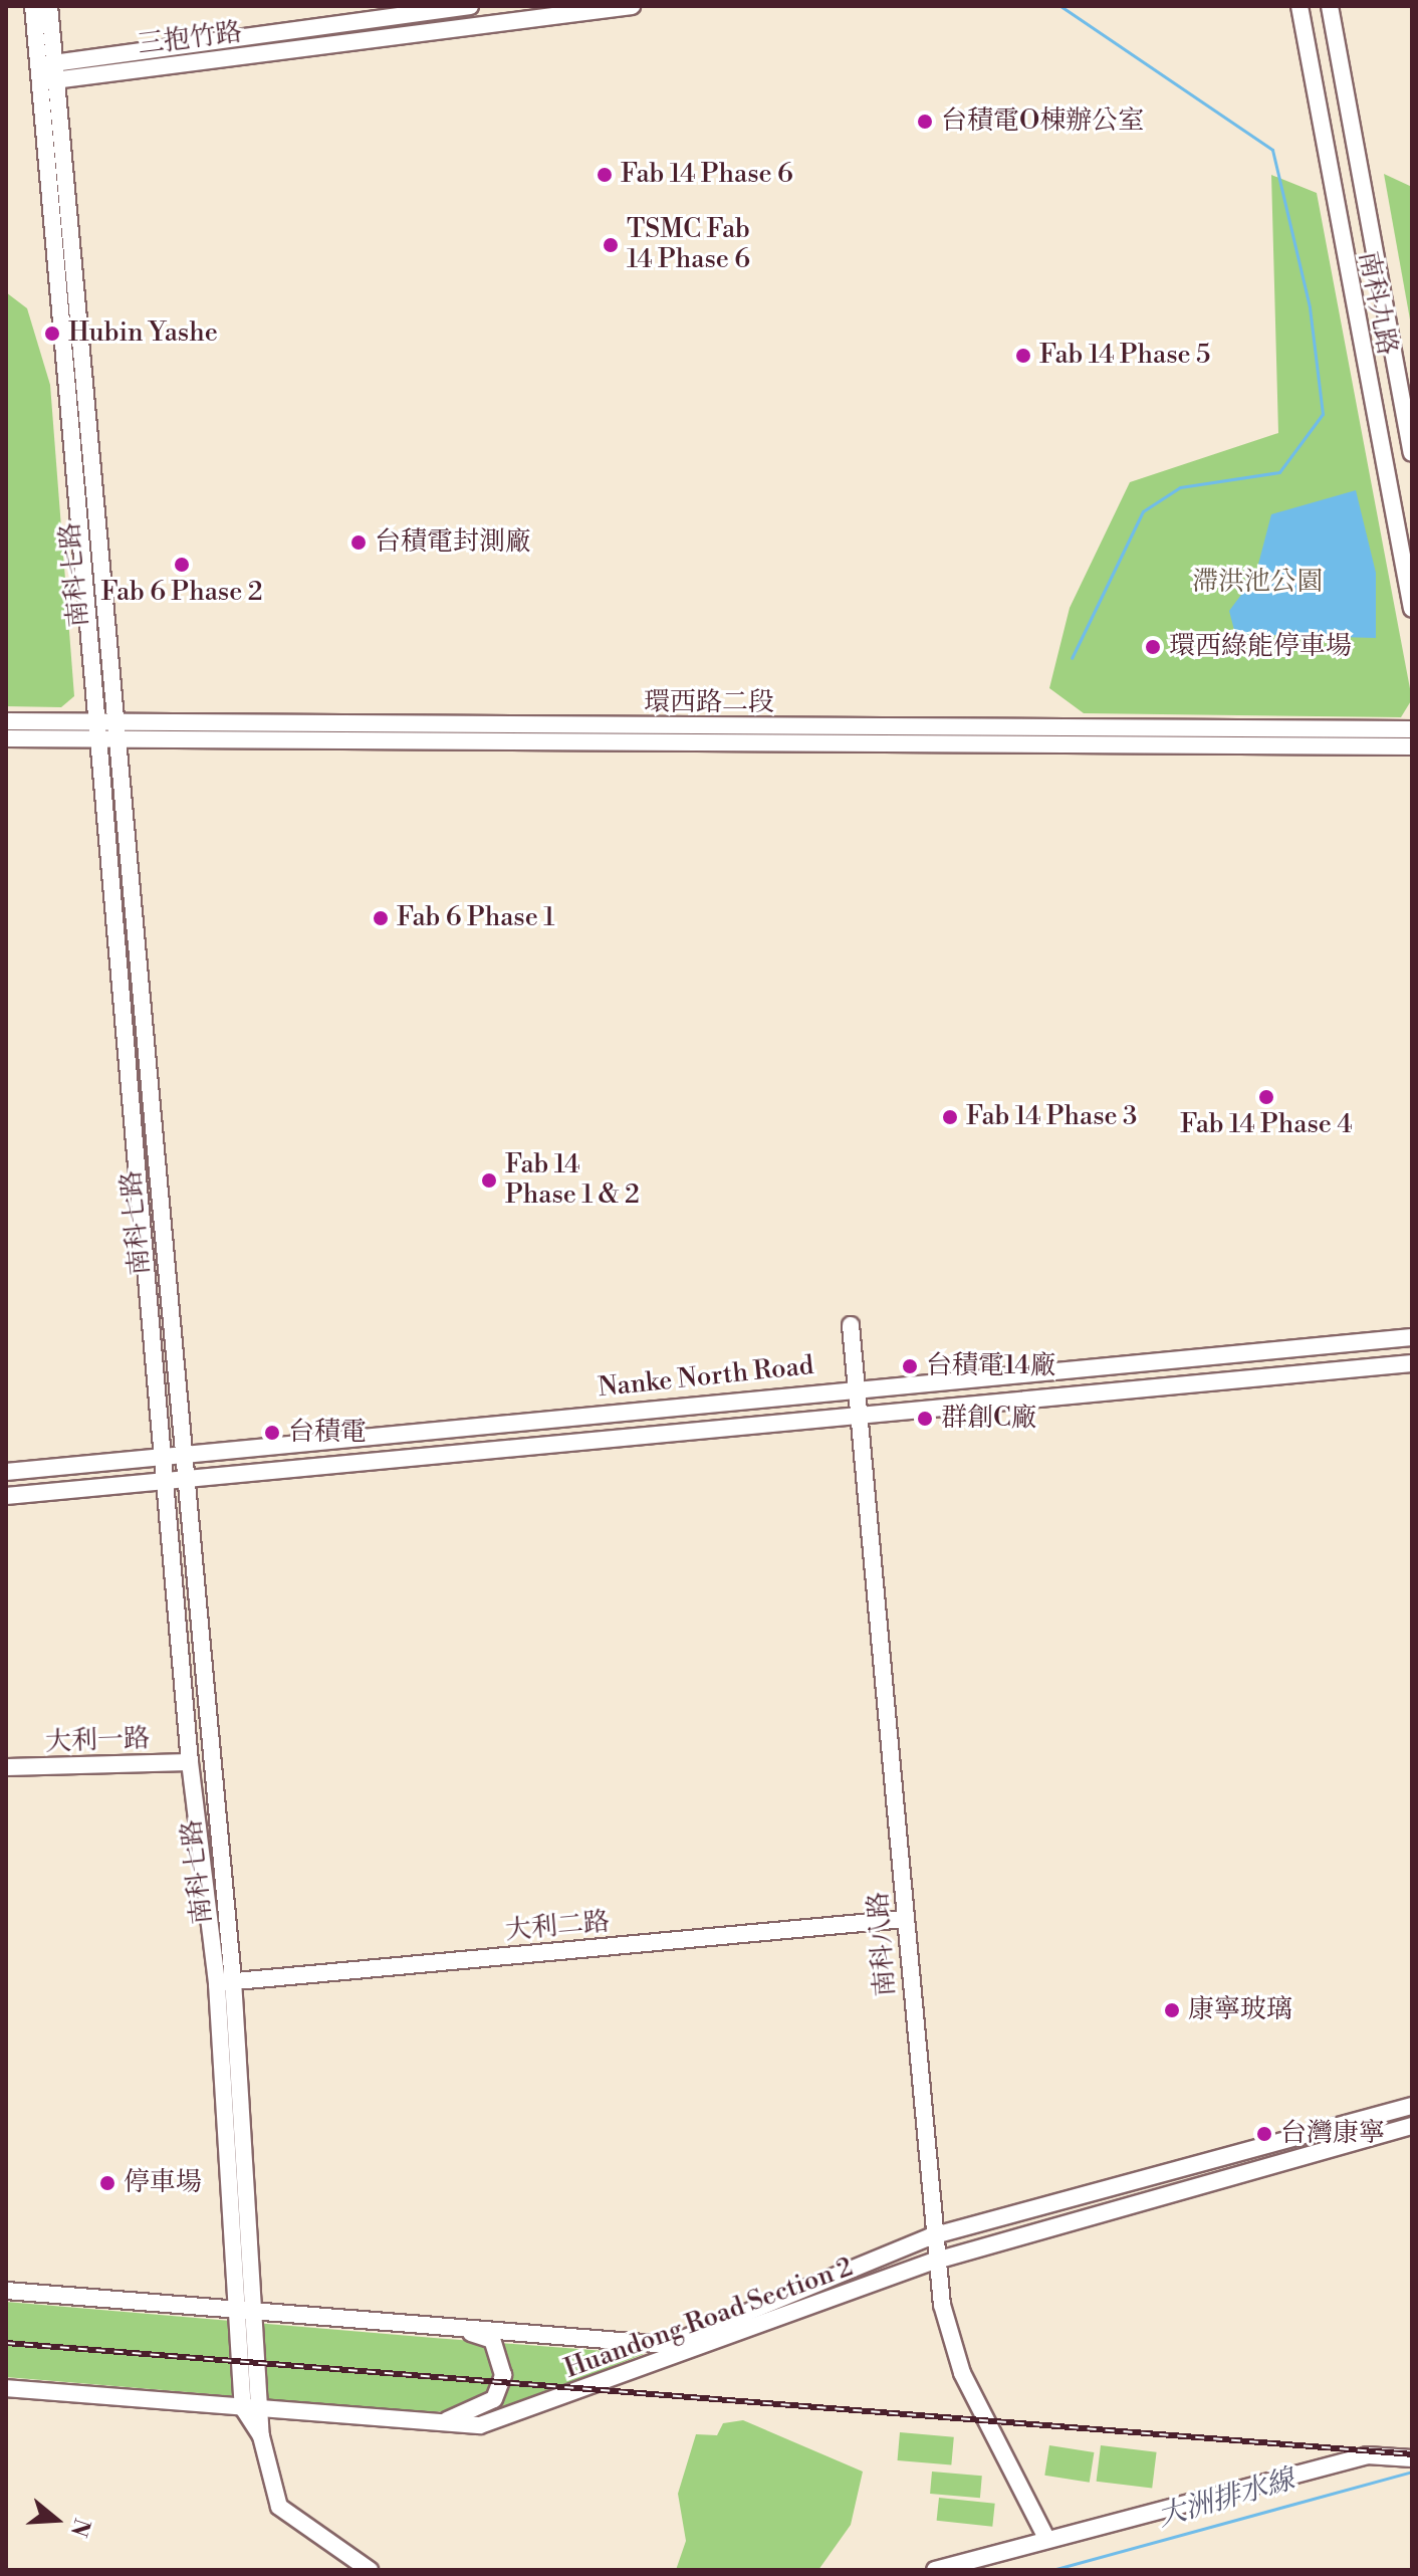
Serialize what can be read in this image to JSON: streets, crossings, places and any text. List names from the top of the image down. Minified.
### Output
{"streets":{"street":["三抱竹路","南科九路","南科七路","環西路二段","Nanke North Road","大利一路","大利二路","南科八路","Huandong Road Section 2"]},"crossings":[["三抱竹路","南科七路"],["南科七路","環西路二段"],["南科七路","Nanke North Road"],["南科七路","大利一路"],["南科七路","大利二路"],["南科七路","Huandong Road Section 2"],["Nanke North Road","南科八路"],["大利二路","南科八路"],["南科八路","Huandong Road Section 2"]],"water":["大洲排水線"],"parks":["滯洪池公園"],"places":["台積電O棟辦公室","Fab 14 Phase 6","TSMC Fab 14 Phase 6","Hubin Yashe","Fab 14 Phase 5","台積電封測廠","Fab 6 Phase 2","環西綠能停車場","Fab 6 Phase 1","Fab 14 Phase 4","Fab 14 Phase 3","Fab 14 Phase 1 & 2","台積電14廠","群創C廠","台積電","康寧玻璃","台灣康寧","停車場"],"north":"right"}
